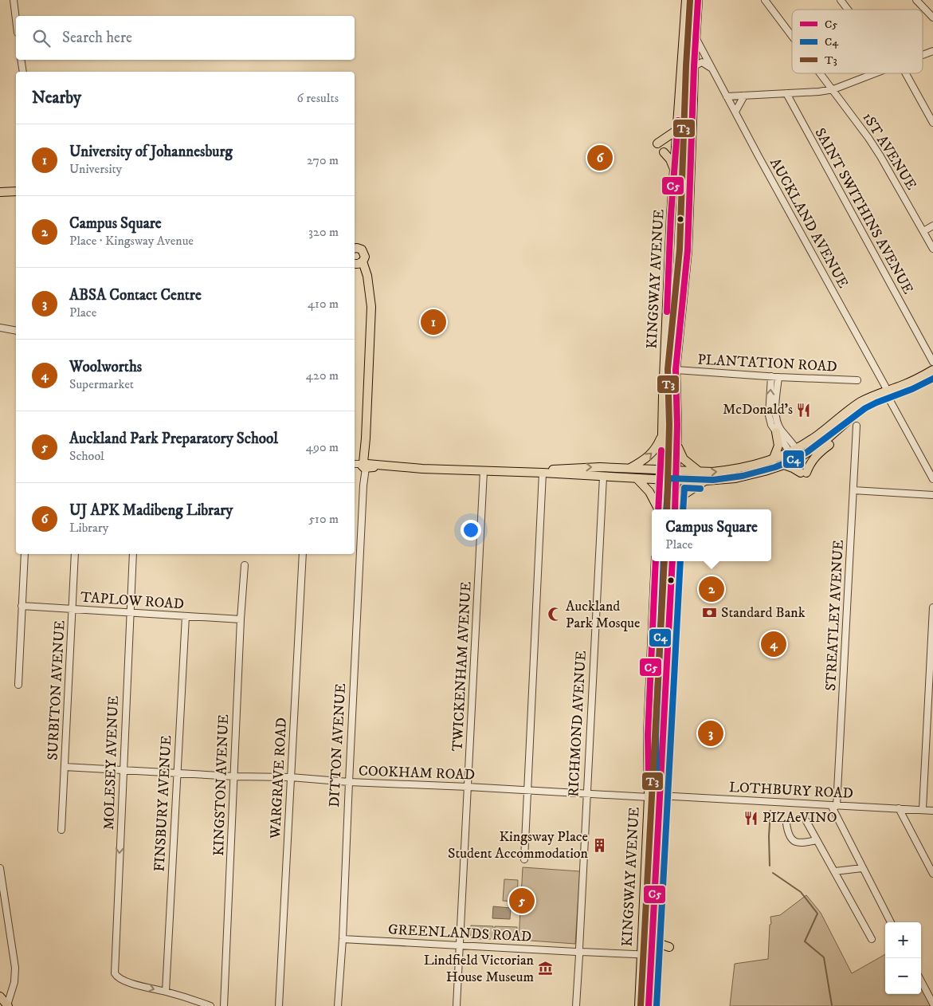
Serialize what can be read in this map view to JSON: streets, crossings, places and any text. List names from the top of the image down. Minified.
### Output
{"streets":{"main road":["KINGSWAY AVENUE","DITTON AVENUE"],"street":["1ST AVENUE","SAINT SWITHINS AVENUE","AUCKLAND AVENUE","PLANTATION ROAD","TAPLOW ROAD","STREATLEY AVENUE","TWICKENHAM AVENUE","SURBITON AVENUE","RICHMOND AVENUE","MOLESEY AVENUE","COOKHAM ROAD","WARGRAVE ROAD","KINGSTON AVENUE","LOTHBURY ROAD","FINSBURY AVENUE","GREENLANDS ROAD"]},"crossings":[["AUCKLAND AVENUE","KINGSWAY AVENUE"],["KINGSWAY AVENUE","PLANTATION ROAD"],["KINGSWAY AVENUE","COOKHAM ROAD"],["KINGSWAY AVENUE","LOTHBURY ROAD"],["KINGSWAY AVENUE","GREENLANDS ROAD"],["TAPLOW ROAD","SURBITON AVENUE"],["TAPLOW ROAD","MOLESEY AVENUE"],["TAPLOW ROAD","KINGSTON AVENUE"],["TAPLOW ROAD","FINSBURY AVENUE"],["STREATLEY AVENUE","LOTHBURY ROAD"],["TWICKENHAM AVENUE","COOKHAM ROAD"],["TWICKENHAM AVENUE","GREENLANDS ROAD"],["SURBITON AVENUE","COOKHAM ROAD"],["RICHMOND AVENUE","COOKHAM ROAD"],["RICHMOND AVENUE","GREENLANDS ROAD"],["DITTON AVENUE","COOKHAM ROAD"],["DITTON AVENUE","GREENLANDS ROAD"],["MOLESEY AVENUE","COOKHAM ROAD"],["MOLESEY AVENUE","FINSBURY AVENUE"],["COOKHAM ROAD","WARGRAVE ROAD"],["COOKHAM ROAD","KINGSTON AVENUE"],["COOKHAM ROAD","LOTHBURY ROAD"],["COOKHAM ROAD","FINSBURY AVENUE"]],"one_way":["MOLESEY AVENUE"],"places":{"restaurant":["McDonald's","PIZAeVINO"],"bank":["Standard Bank"],"mosque":["Auckland Park Mosque"],"building":["Kingsway Place Student Accommodation"],"museum":["Lindfield Victorian House Museum"]},"lines":["transit line C5","transit line T3","transit line C4"],"legend":["C5","C4","T3"],"page":{"search":"Search here","heading":["Nearby","6 results"],"list":[{"mark":"1","name":"University of Johannesburg","note":"University","value":"270 m"},{"mark":"2","name":"Campus Square","note":"Place · Kingsway Avenue","value":"320 m"},{"mark":"3","name":"ABSA Contact Centre","note":"Place","value":"410 m"},{"mark":"4","name":"Woolworths","note":"Supermarket","value":"420 m"},{"mark":"5","name":"Auckland Park Preparatory School","note":"School","value":"490 m"},{"mark":"6","name":"UJ APK Madibeng Library","note":"Library","value":"510 m"}],"pins":["6","1","2","4","3","5"],"popup":["Campus Square","Place"],"map_buttons":["+","−"]}}
